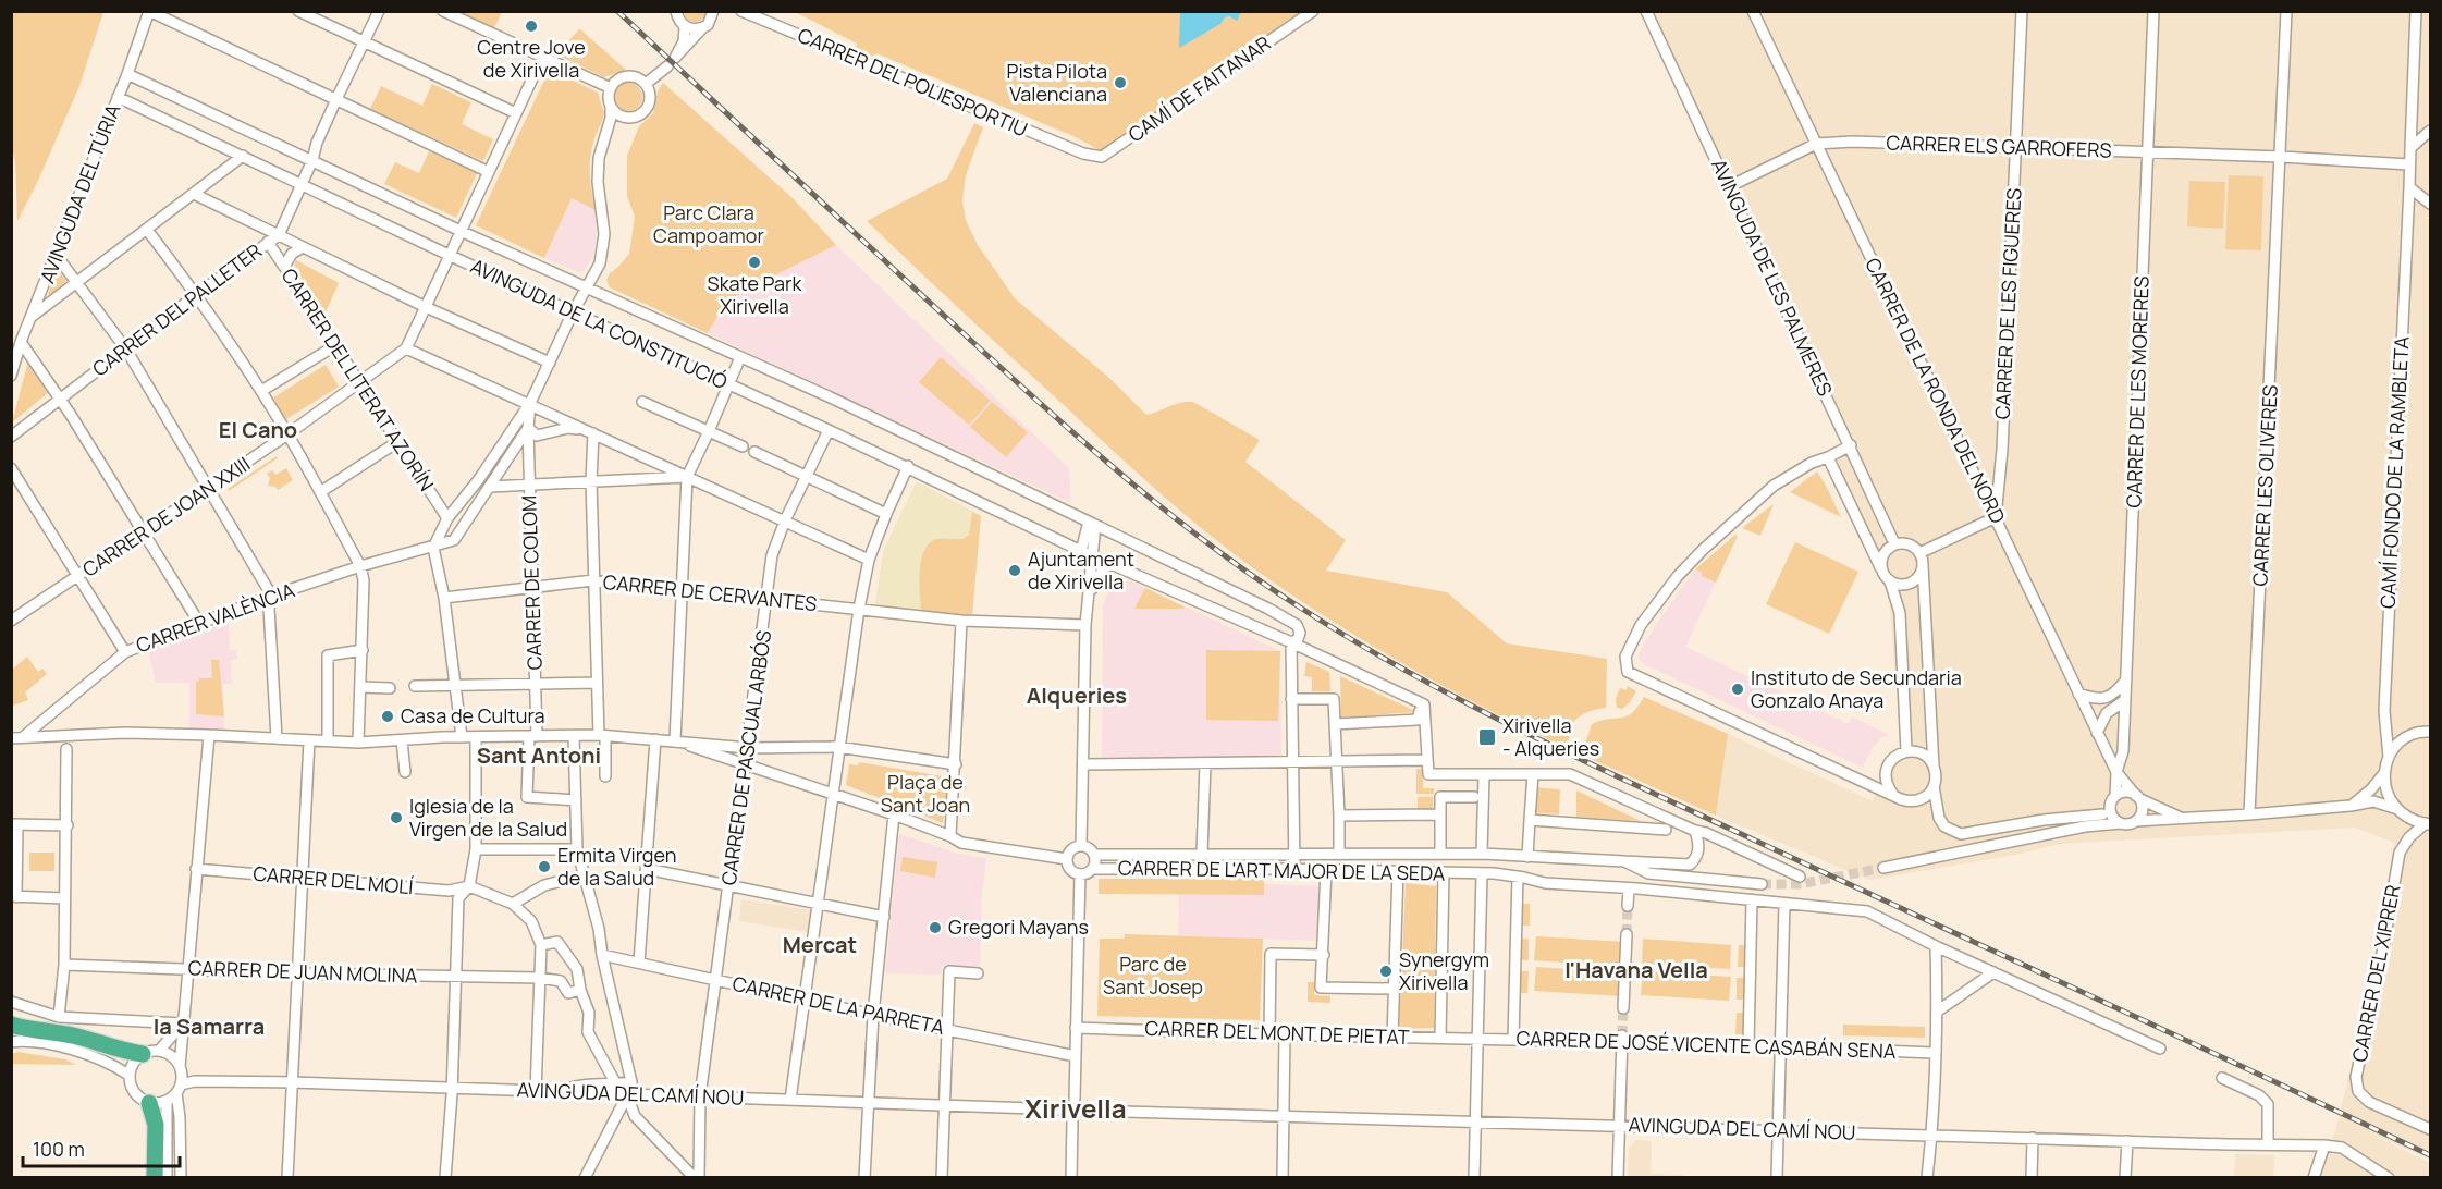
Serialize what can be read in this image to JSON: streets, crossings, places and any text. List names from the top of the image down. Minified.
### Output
{"streets":{"street":["CARRER DEL POLIESPORTIU","CAMÍ DE FAITANAR","CARRER ELS GARROFERS","AVINGUDA DEL TÚRIA","AVINGUDA DE LES PALMERES","CARRER DE LES FIGUERES","CARRER DEL PALLETER","AVINGUDA DE LA CONSTITUCIÓ","CARRER DEL LITERAT AZORÍN","CARRER DE LA RONDA DEL NORD","CARRER DE LES MORERES","CAMÍ FONDO DE LA RAMBLETA","CARRER LES OLIVERES","CARRER DE JOAN XXIII","CARRER DE COLOM","CARRER DE CERVANTES","CARRER VALÈNCIA","CARRER DE PASCUAL ARBÓS","CARRER DE L'ART MAJOR DE LA SEDA","CARRER DEL MOLÍ","CARRER DE JUAN MOLINA","CARRER DEL XIPRER","CARRER DE LA PARRETA","CARRER DEL MONT DE PIETAT","CARRER DE JOSÉ VICENTE CASABÁN SENA","AVINGUDA DEL CAMÍ NOU"]},"crossings":[["CARRER DEL POLIESPORTIU","CAMÍ DE FAITANAR"],["CARRER ELS GARROFERS","AVINGUDA DE LES PALMERES"],["CARRER ELS GARROFERS","CARRER DE LES FIGUERES"],["CARRER ELS GARROFERS","CARRER DE LA RONDA DEL NORD"],["CARRER ELS GARROFERS","CARRER DE LES MORERES"],["CARRER ELS GARROFERS","CAMÍ FONDO DE LA RAMBLETA"],["CARRER ELS GARROFERS","CARRER LES OLIVERES"],["AVINGUDA DEL TÚRIA","AVINGUDA DE LA CONSTITUCIÓ"],["CARRER DE LES FIGUERES","CARRER DE LA RONDA DEL NORD"],["CARRER DEL PALLETER","AVINGUDA DE LA CONSTITUCIÓ"],["CARRER DEL PALLETER","CARRER DEL LITERAT AZORÍN"],["AVINGUDA DE LA CONSTITUCIÓ","CARRER DE JOAN XXIII"],["AVINGUDA DE LA CONSTITUCIÓ","CARRER DE PASCUAL ARBÓS"],["CARRER DEL LITERAT AZORÍN","CARRER DE JOAN XXIII"],["CARRER DE LA RONDA DEL NORD","CARRER DE LES MORERES"],["CARRER DE COLOM","CARRER DE CERVANTES"],["CARRER DE COLOM","CARRER VALÈNCIA"],["CARRER DE CERVANTES","CARRER DE PASCUAL ARBÓS"],["CARRER DE PASCUAL ARBÓS","CARRER DE LA PARRETA"],["CARRER DE PASCUAL ARBÓS","AVINGUDA DEL CAMÍ NOU"],["CARRER DEL MONT DE PIETAT","CARRER DE JOSÉ VICENTE CASABÁN SENA"]],"districts":["El Cano","Alqueries","Sant Antoni","Mercat","l'Havana Vella","la Samarra","Xirivella"],"parks":["Parc Clara Campoamor","Plaça de Sant Joan","Parc de Sant Josep"],"places":{"other":["Centre Jove de Xirivella","Pista Pilota Valenciana","Skate Park Xirivella","Ajuntament de Xirivella","Instituto de Secundaria Gonzalo Anaya","Casa de Cultura","Iglesia de la Virgen de la Salud","Ermita Virgen de la Salud","Gregori Mayans","Synergym Xirivella"],"transit":["Xirivella - Alqueries"]},"scale_bar":"100 m"}
